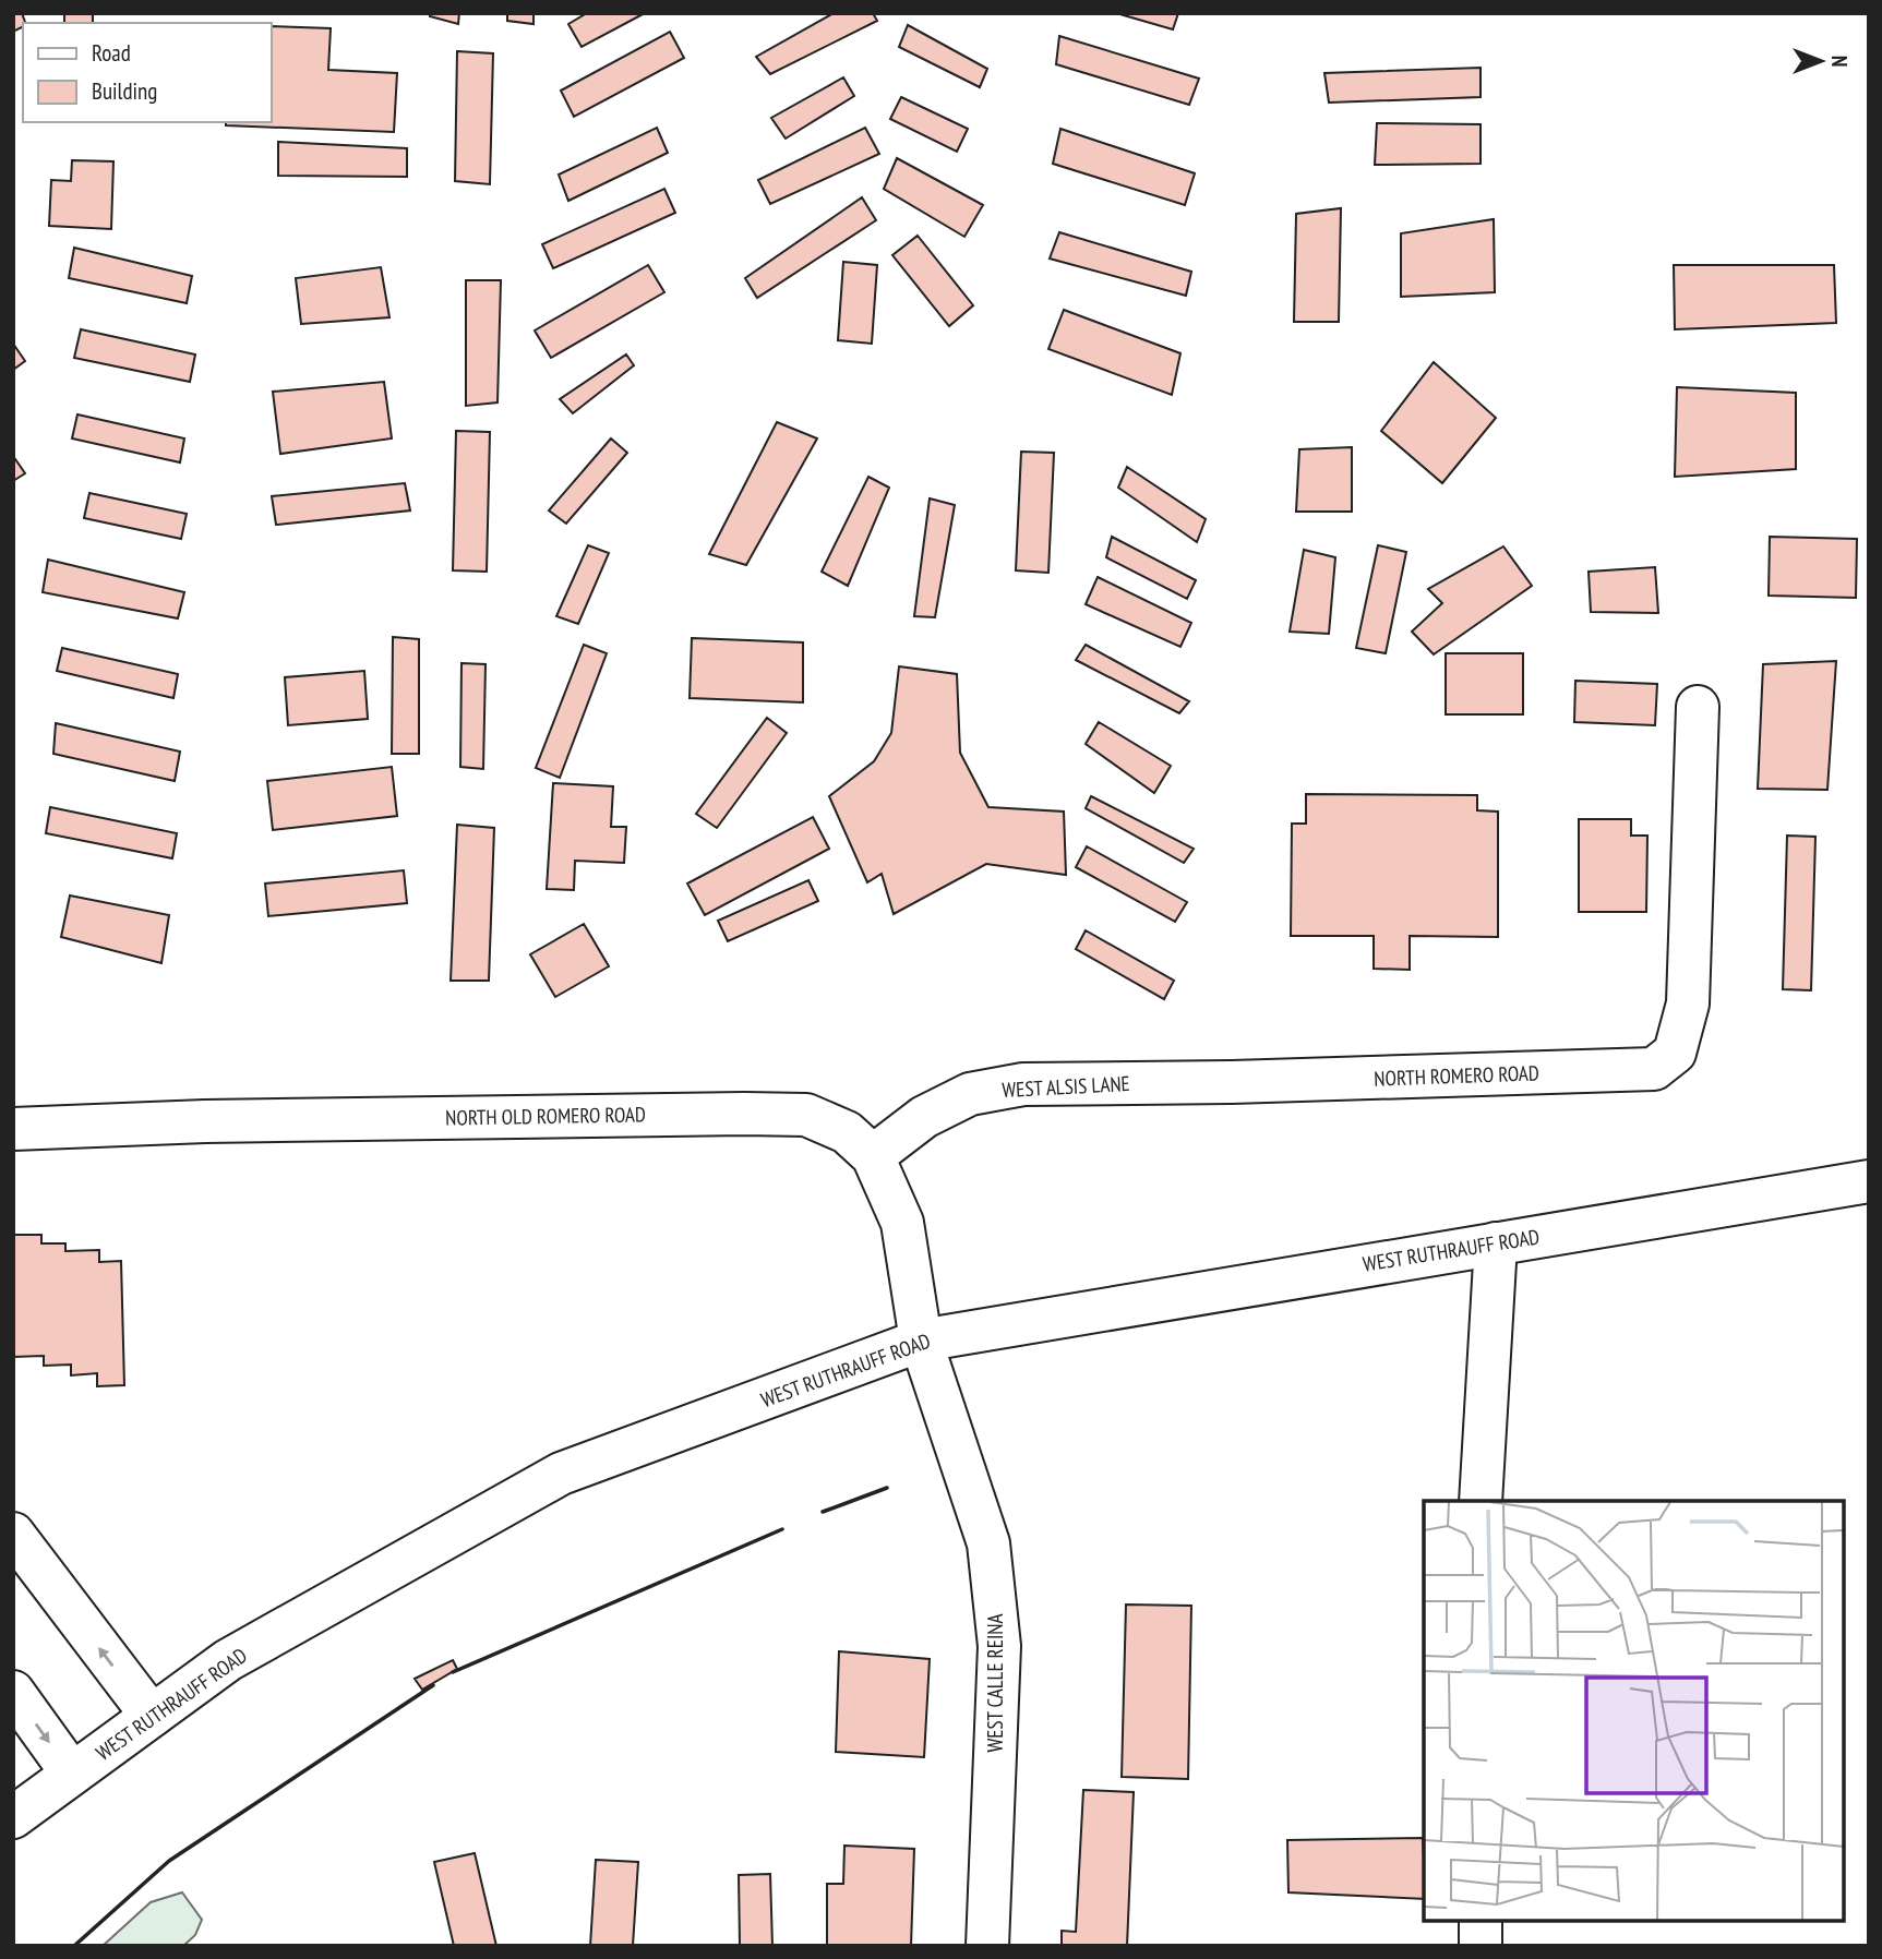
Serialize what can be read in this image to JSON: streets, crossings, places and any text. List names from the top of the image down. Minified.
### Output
{"streets":{"street":["NORTH ROMERO ROAD","WEST ALSIS LANE","NORTH OLD ROMERO ROAD","WEST RUTHRAUFF ROAD","WEST CALLE REINA"]},"crossings":[["NORTH ROMERO ROAD","WEST ALSIS LANE"],["WEST ALSIS LANE","NORTH OLD ROMERO ROAD"],["NORTH OLD ROMERO ROAD","WEST RUTHRAUFF ROAD"],["NORTH OLD ROMERO ROAD","WEST CALLE REINA"],["WEST RUTHRAUFF ROAD","WEST CALLE REINA"]],"legend":["Road","Building"],"north":"right"}
